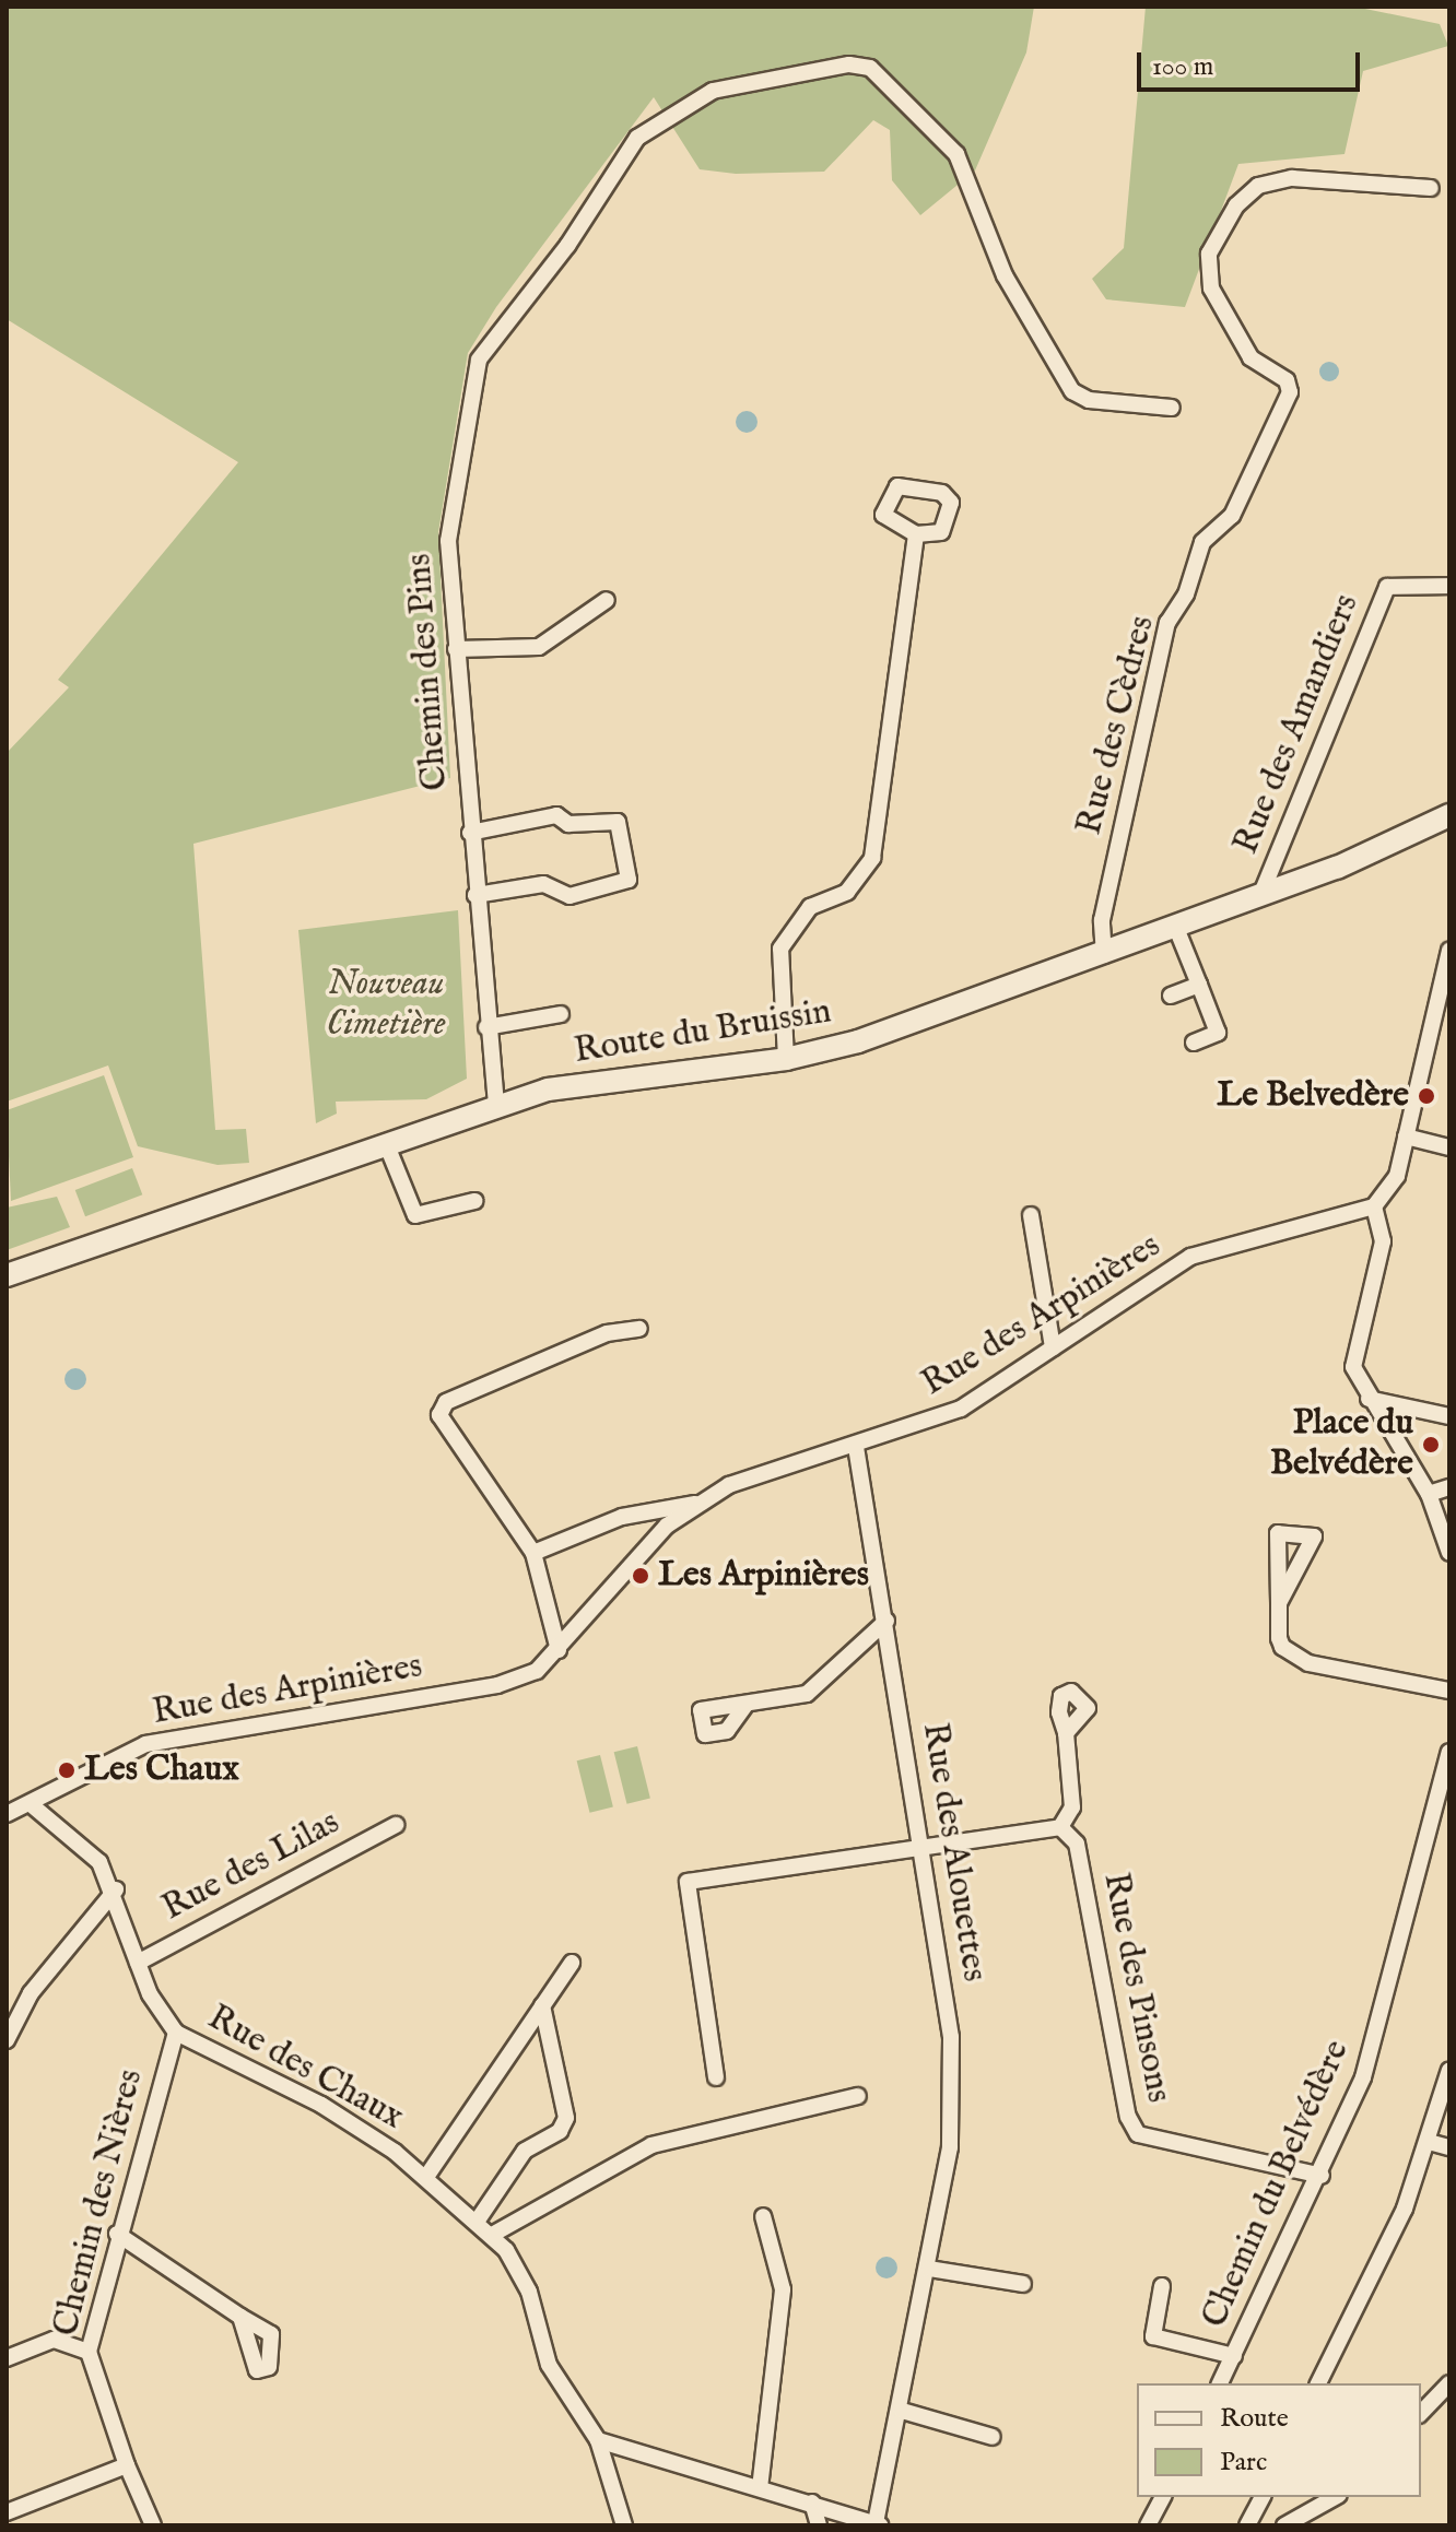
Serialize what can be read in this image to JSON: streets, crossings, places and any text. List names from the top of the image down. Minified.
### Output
{"streets":{"street":["Chemin des Pins","Rue des Amandiers","Rue des Cèdres","Route du Bruissin","Rue des Arpinières","Rue des Alouettes","Rue des Lilas","Rue des Pinsons","Rue des Chaux","Chemin du Belvédère","Chemin des Nières"]},"crossings":[["Chemin des Pins","Route du Bruissin"],["Rue des Amandiers","Route du Bruissin"],["Rue des Cèdres","Route du Bruissin"],["Rue des Arpinières","Rue des Alouettes"],["Rue des Arpinières","Rue des Chaux"],["Rue des Lilas","Rue des Chaux"],["Rue des Pinsons","Chemin du Belvédère"],["Rue des Chaux","Chemin des Nières"]],"parks":["Nouveau Cimetière"],"places":["Le Belvedère","Place du Belvédère","Les Arpinières","Les Chaux"],"legend":["Route","Parc"],"scale_bar":"100 m"}
